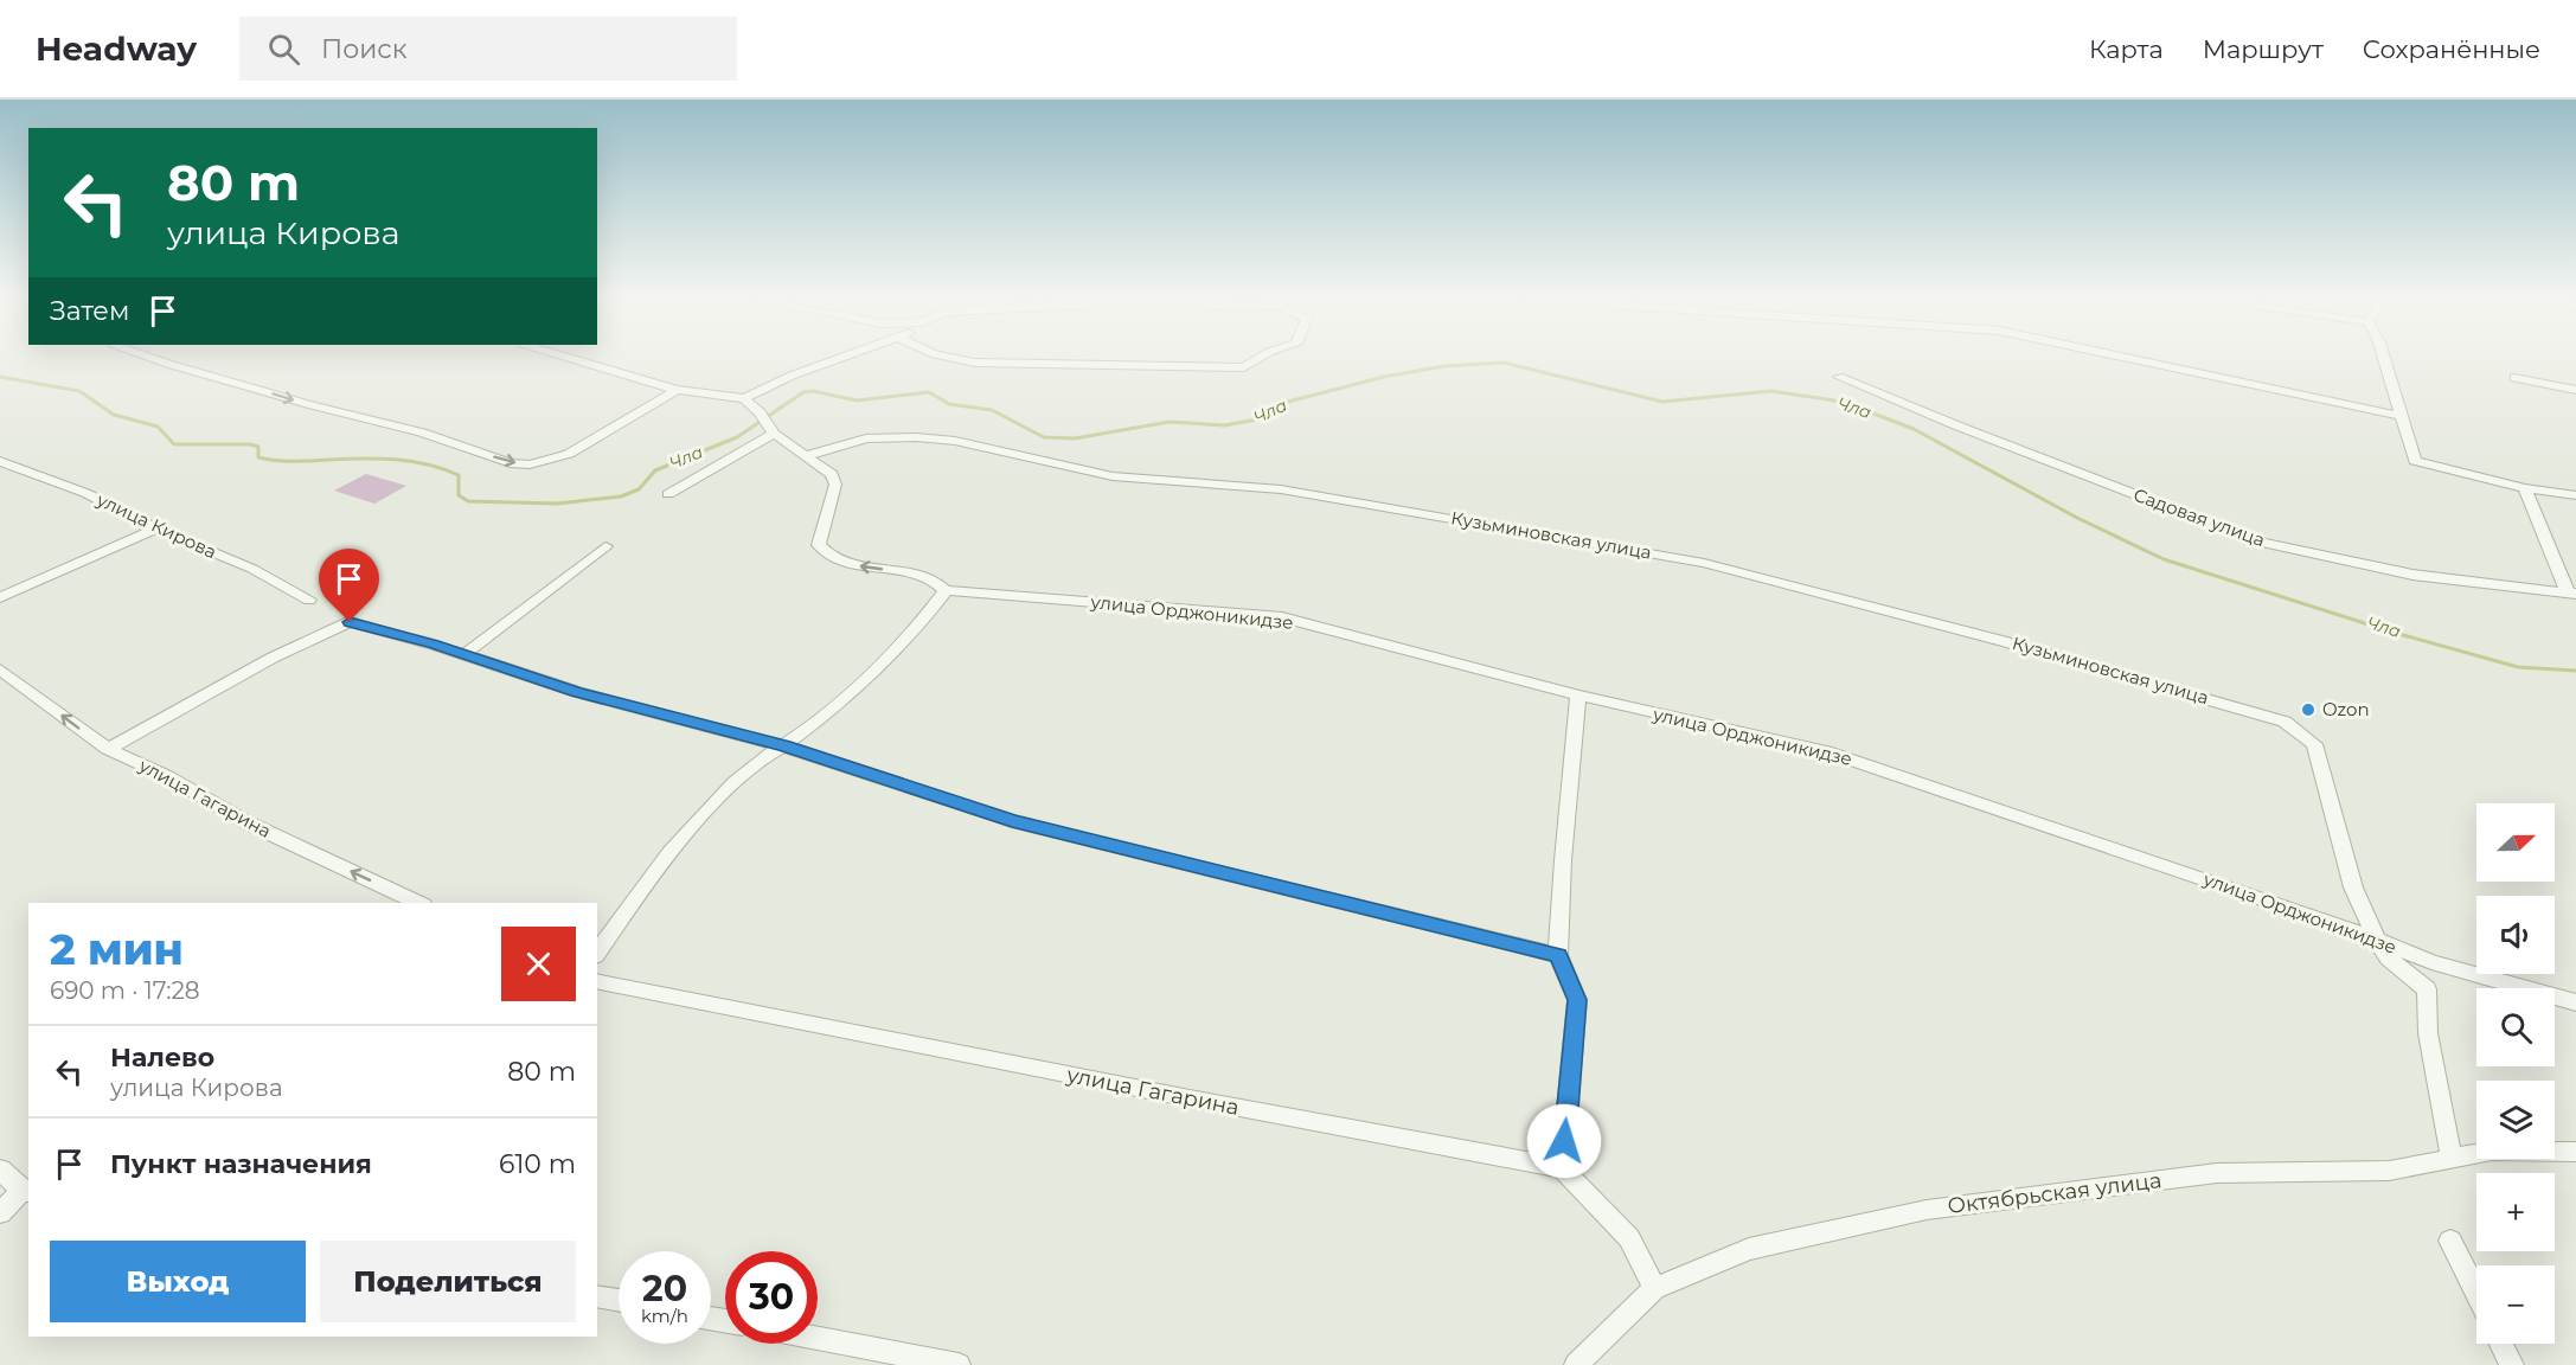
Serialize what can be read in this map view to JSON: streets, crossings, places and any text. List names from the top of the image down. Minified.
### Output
{"streets":{"street":["Садовая улица","улица Кирова","Кузьминовская улица","улица Орджоникидзе","улица Гагарина","Октябрьская улица"]},"crossings":[["Кузьминовская улица","улица Орджоникидзе"]],"water":["Чла"],"places":["Ozon"],"north":"right","page":{"header":"Headway","search":"Поиск","nav":["Карта","Маршрут","Сохранённые"],"turn":["80 m","улица Кирова"],"then":"Затем","map_buttons":["+","−"],"heading":["2 мин","690 m · 17:28"],"list":[{"name":"Налево","note":"улица Кирова","value":"80 m"},{"name":"Пункт назначения","value":"610 m"}],"buttons":["Выход","Поделиться"],"speed":"20 km/h","limit":"30"}}
